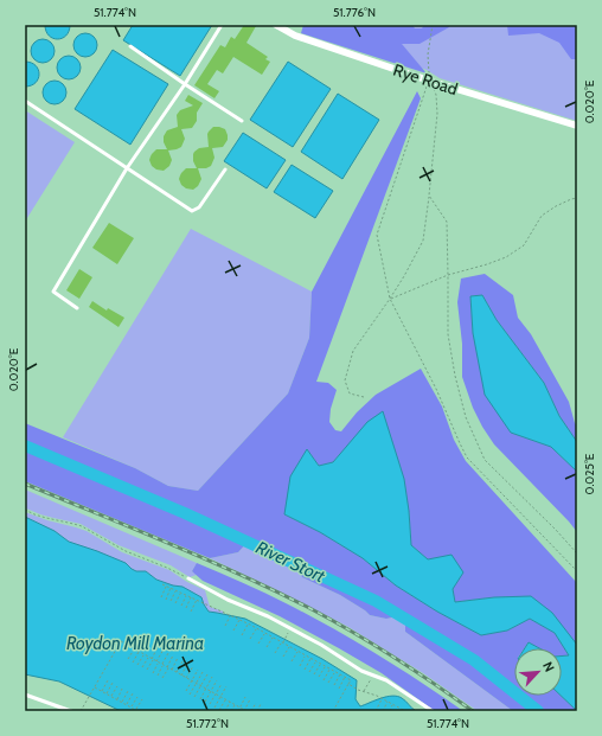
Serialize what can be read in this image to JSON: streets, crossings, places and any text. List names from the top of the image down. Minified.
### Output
{"streets":{"street":["Rye Road"]},"water":["River Stort","Roydon Mill Marina"],"north":"top right","coordinates":["51.774°N","51.776°N","0.020°E","0.025°E","51.772°N"]}
